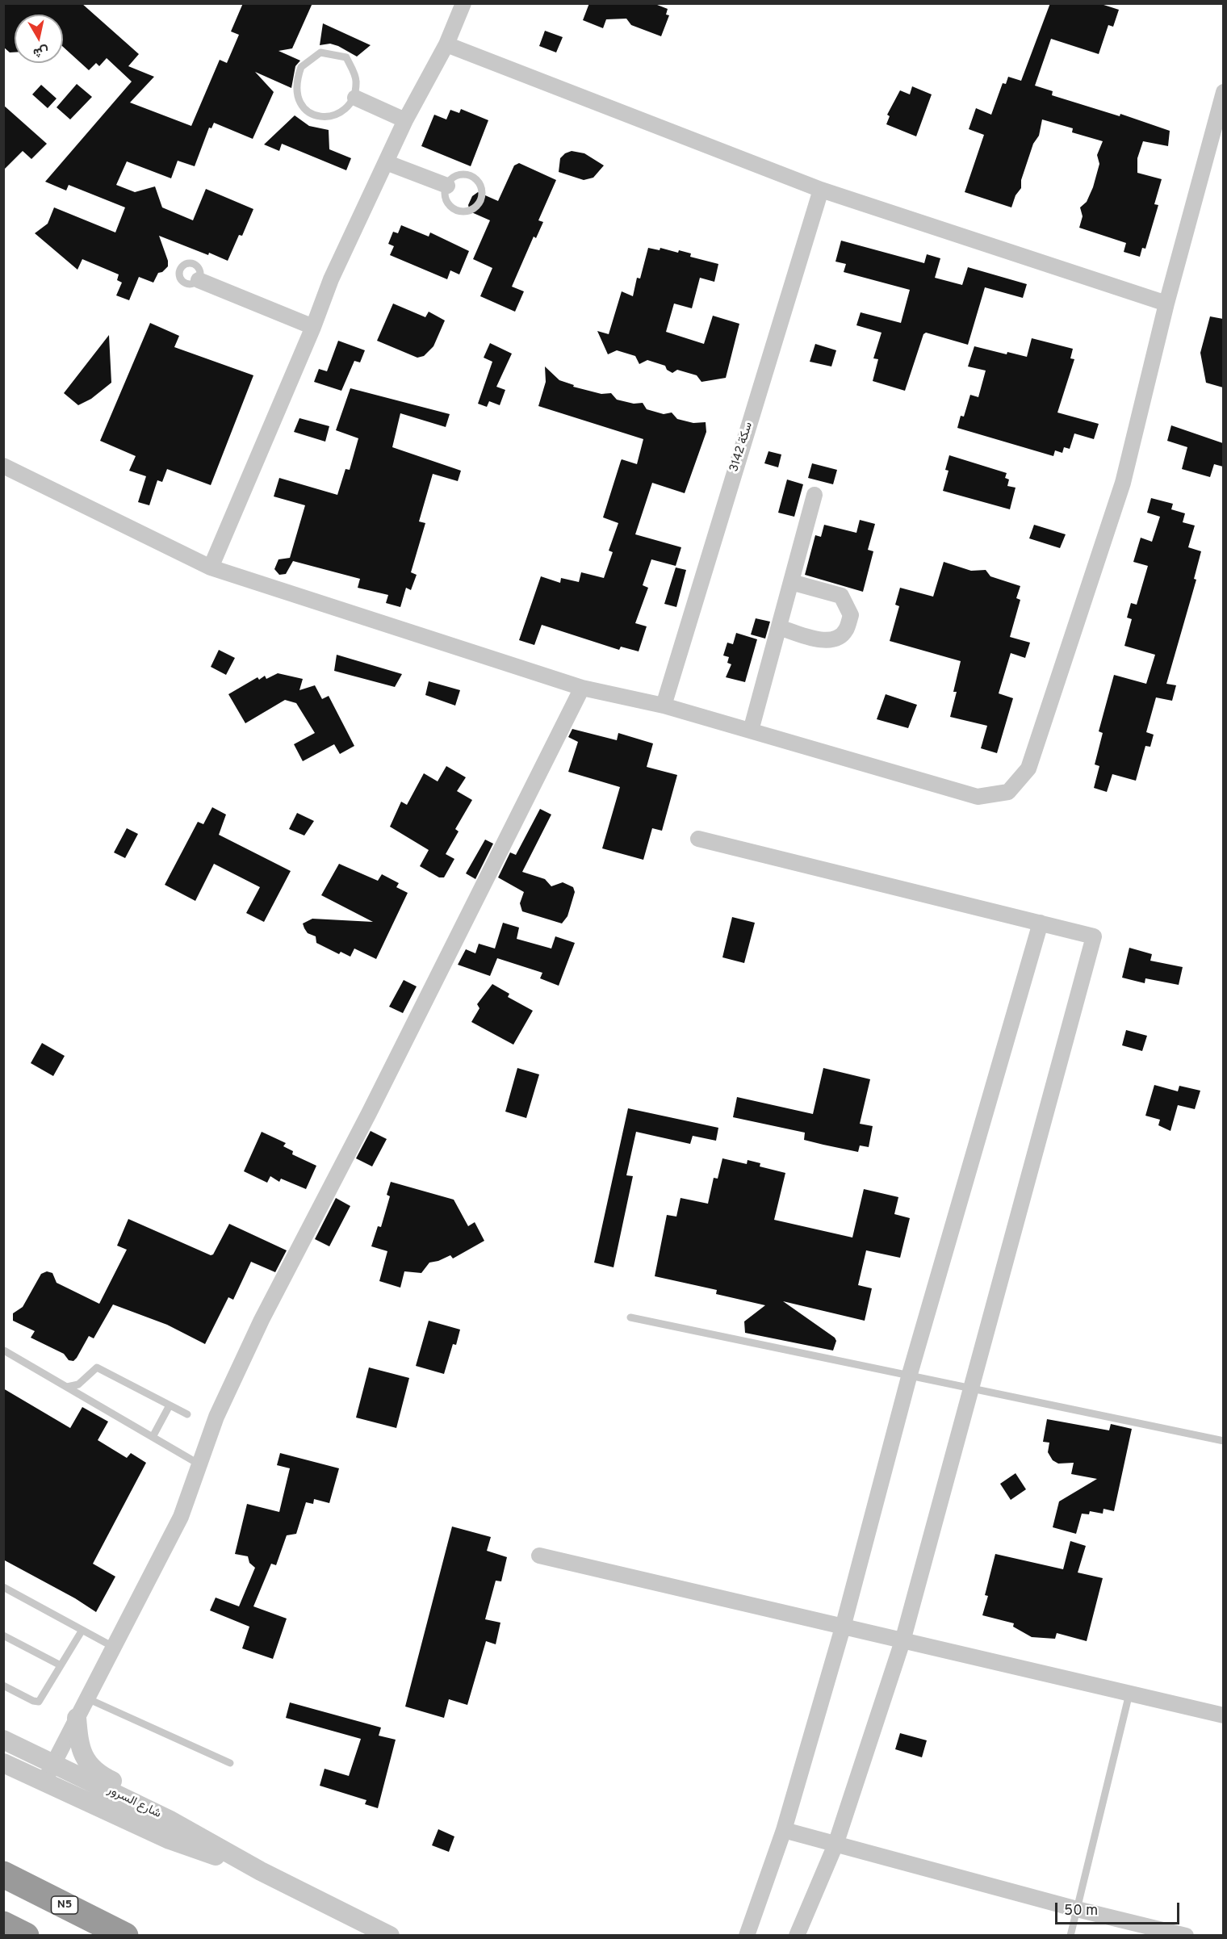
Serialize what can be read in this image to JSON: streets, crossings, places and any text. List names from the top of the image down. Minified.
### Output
{"streets":{"highway":["N5"],"street":["سكة 3142","شارع السرور"]},"scale_bar":"50 m","north":"bottom"}
